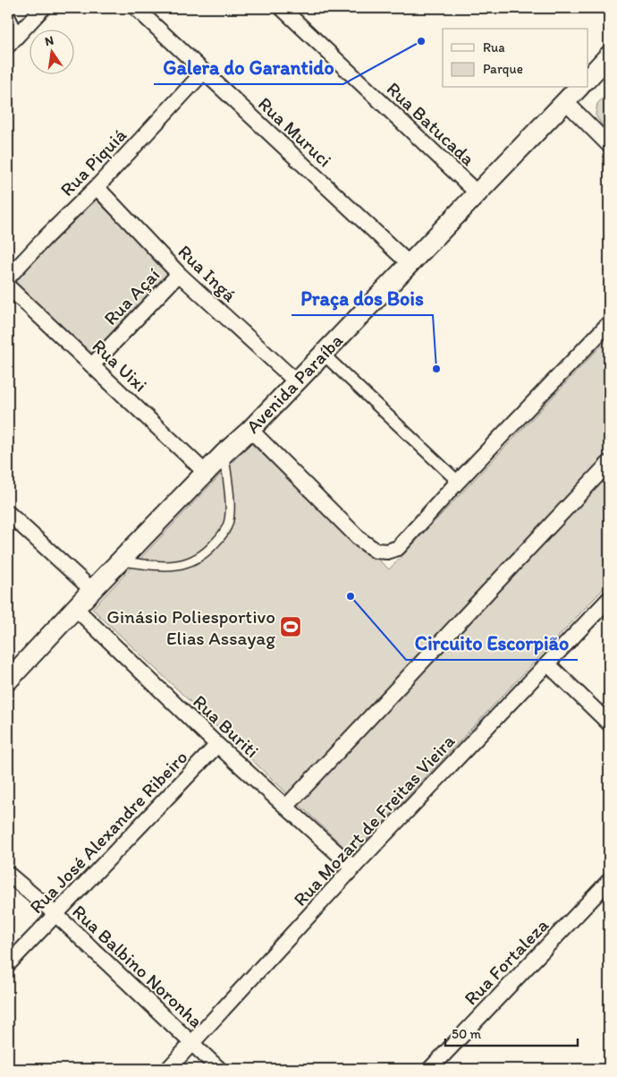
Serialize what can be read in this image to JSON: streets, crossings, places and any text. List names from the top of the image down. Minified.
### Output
{"streets":{"street":["Rua Batucada","Rua Muruci","Rua Piquiá","Rua Ingá","Rua Açaí","Rua Uixi","Avenida Paraíba","Rua Buriti","Rua Mozart de Freitas Vieira","Rua José Alexandre Ribeiro","Rua Fortaleza","Rua Balbino Noronha"]},"crossings":[["Rua Batucada","Avenida Paraíba"],["Rua Muruci","Rua Piquiá"],["Rua Muruci","Avenida Paraíba"],["Rua Piquiá","Rua Ingá"],["Rua Ingá","Rua Açaí"],["Rua Ingá","Avenida Paraíba"],["Rua Açaí","Rua Uixi"],["Rua Uixi","Avenida Paraíba"],["Avenida Paraíba","Rua Buriti"],["Rua Buriti","Rua Mozart de Freitas Vieira"],["Rua Buriti","Rua José Alexandre Ribeiro"],["Rua Mozart de Freitas Vieira","Rua Balbino Noronha"],["Rua José Alexandre Ribeiro","Rua Balbino Noronha"]],"places":{"other":["Galera do Garantido","Praça dos Bois","Circuito Escorpião"],"sports":["Ginásio Poliesportivo Elias Assayag"]},"legend":["Rua","Parque"],"scale_bar":"50 m","north":"top"}
